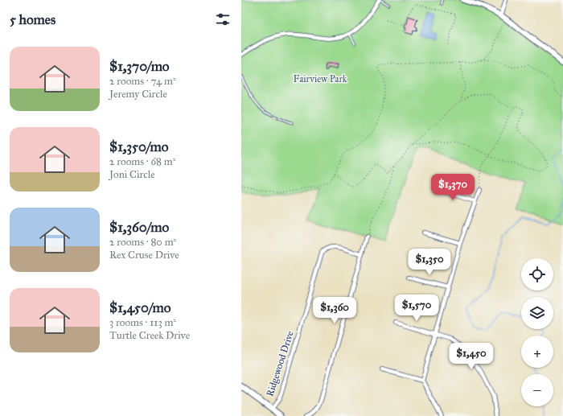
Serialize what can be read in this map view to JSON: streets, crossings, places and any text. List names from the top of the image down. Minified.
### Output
{"streets":{"street":["Ridgewood Drive"]},"parks":["Fairview Park"],"page":{"heading":"5 homes","list":[{"name":"$1,370/mo","note":"2 rooms · 74 m² · Jeremy Circle"},{"name":"$1,350/mo","note":"2 rooms · 68 m² · Joni Circle"},{"name":"$1,360/mo","note":"2 rooms · 80 m² · Rex Cruse Drive"},{"name":"$1,450/mo","note":"3 rooms · 113 m² · Turtle Creek Drive"}],"price":["$1,370","$1,350","$1,570","$1,360","$1,450"],"map_buttons":["+","−"]}}
